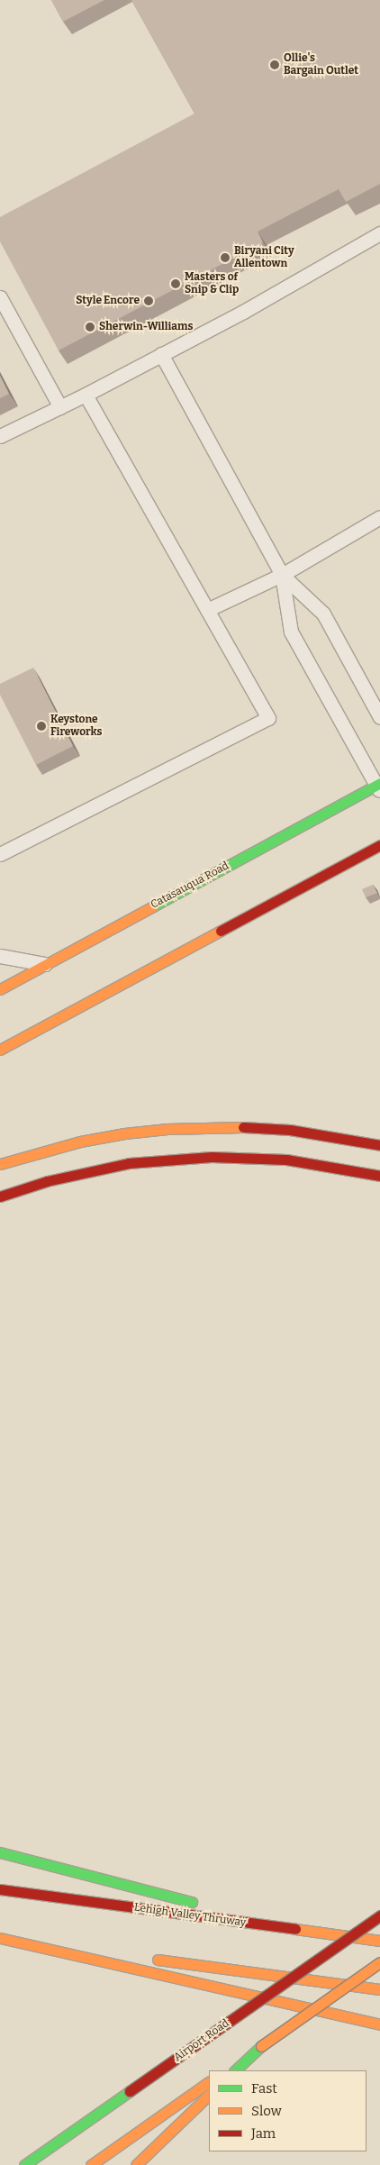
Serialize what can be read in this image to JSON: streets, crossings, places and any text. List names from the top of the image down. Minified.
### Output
{"streets":{"main road":["Catasauqua Road","Lehigh Valley Thruway","Airport Road"]},"places":["Ollie's Bargain Outlet","Biryani City Allentown","Masters of Snip & Clip","Style Encore","Sherwin-Williams","Keystone Fireworks"],"legend":["Fast","Slow","Jam"]}
